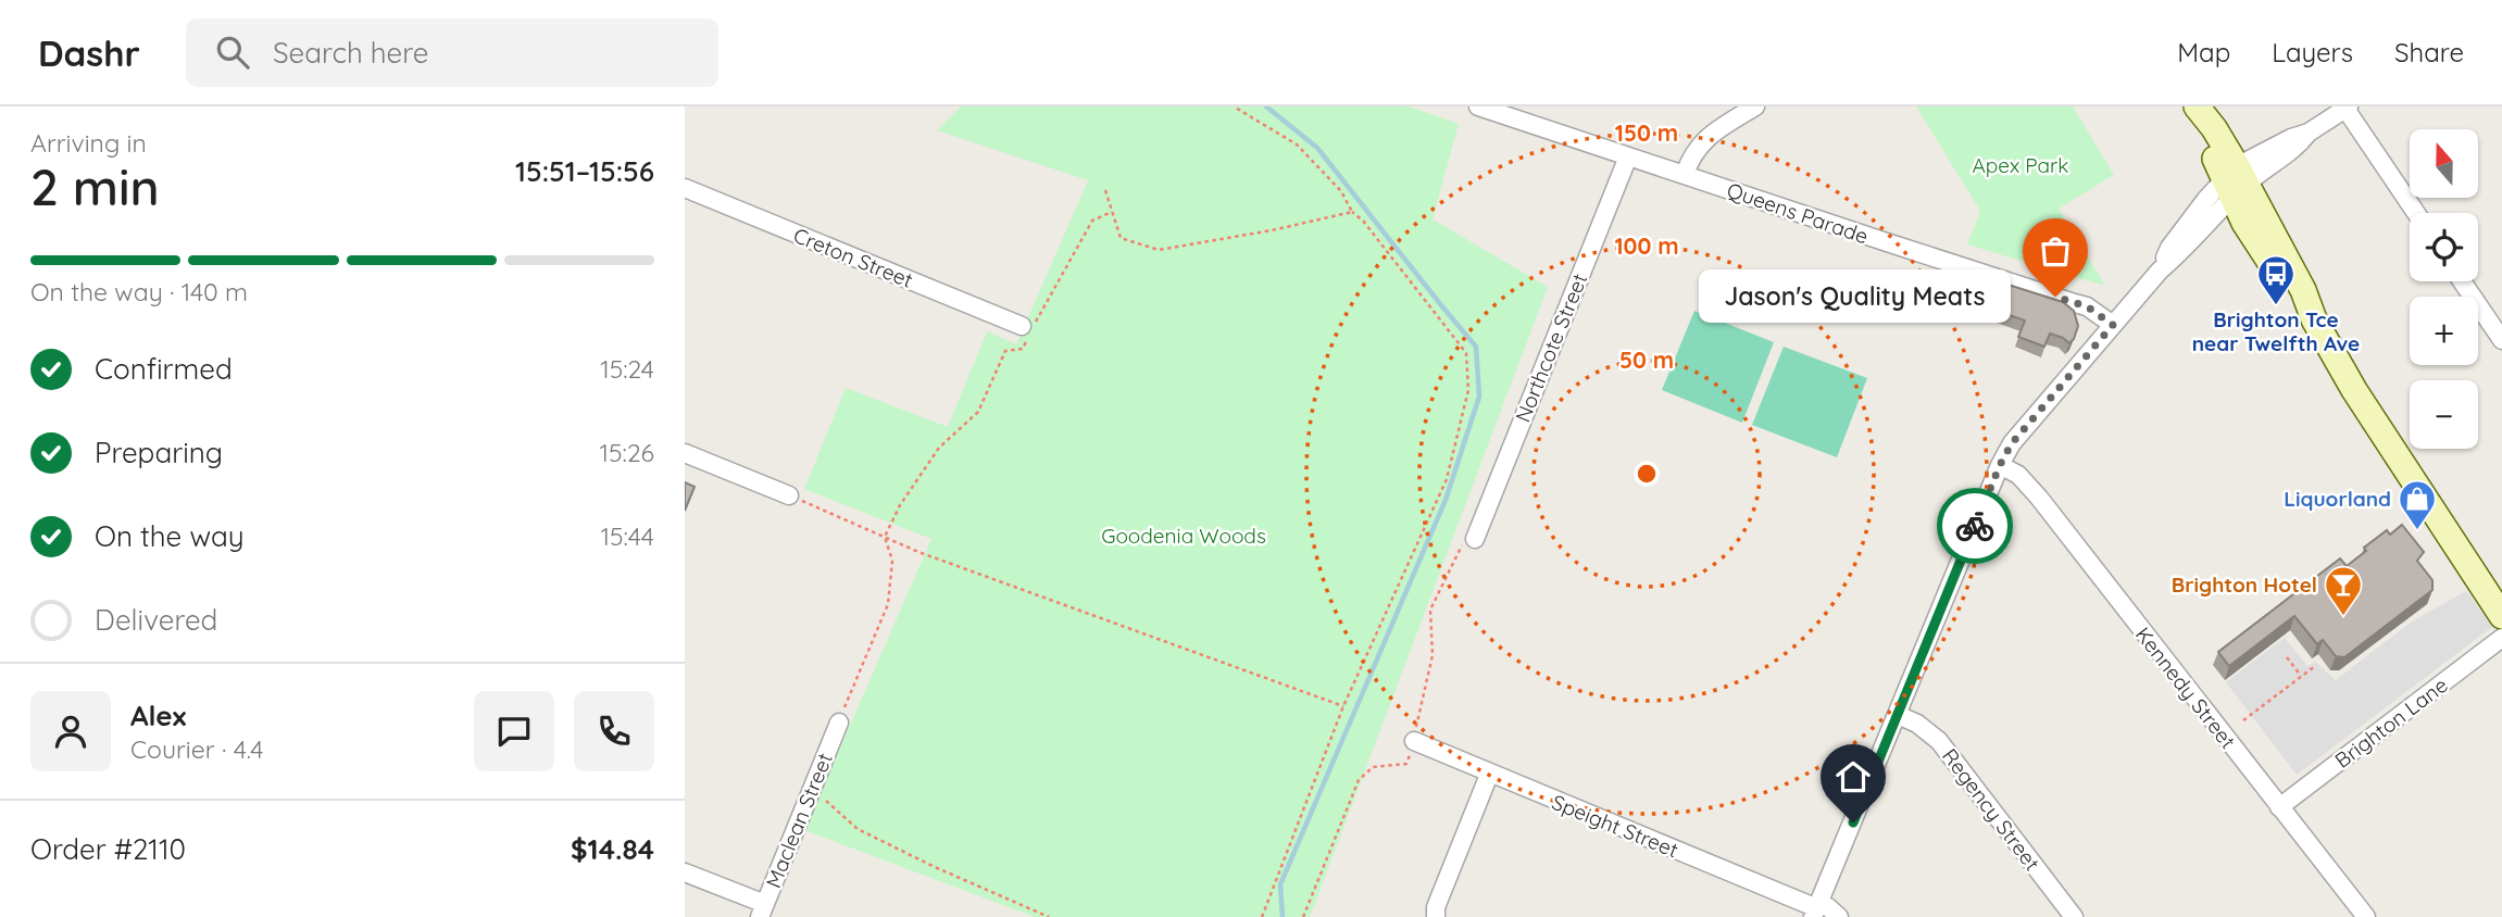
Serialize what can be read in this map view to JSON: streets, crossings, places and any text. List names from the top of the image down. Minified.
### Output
{"streets":{"street":["Queens Parade","Creton Street","Northcote Street","Kennedy Street","Brighton Lane","Regency Street","Maclean Street","Speight Street"]},"crossings":[["Queens Parade","Northcote Street"],["Kennedy Street","Brighton Lane"]],"parks":["Apex Park","Goodenia Woods"],"places":{"other":["Jason's Quality Meats"],"bus stop":["Brighton Tce near Twelfth Ave"],"shop":["Liquorland"],"bar":["Brighton Hotel"]},"north":"top","page":{"header":"Dashr","search":"Search here","nav":["Map","Layers","Share"],"heading":["2 min","Arriving in","15:51–15:56"],"panel":["Alex","Courier · 4.4","Order #2110","$14.84"],"map_buttons":["+","−"],"bar":"On the way · 140 m","bubble":"Jason's Quality Meats","list":[["Confirmed","15:24"],["Preparing","15:26"],["On the way","15:44"],"Delivered"]},"rings":["150 m","100 m","50 m"]}
